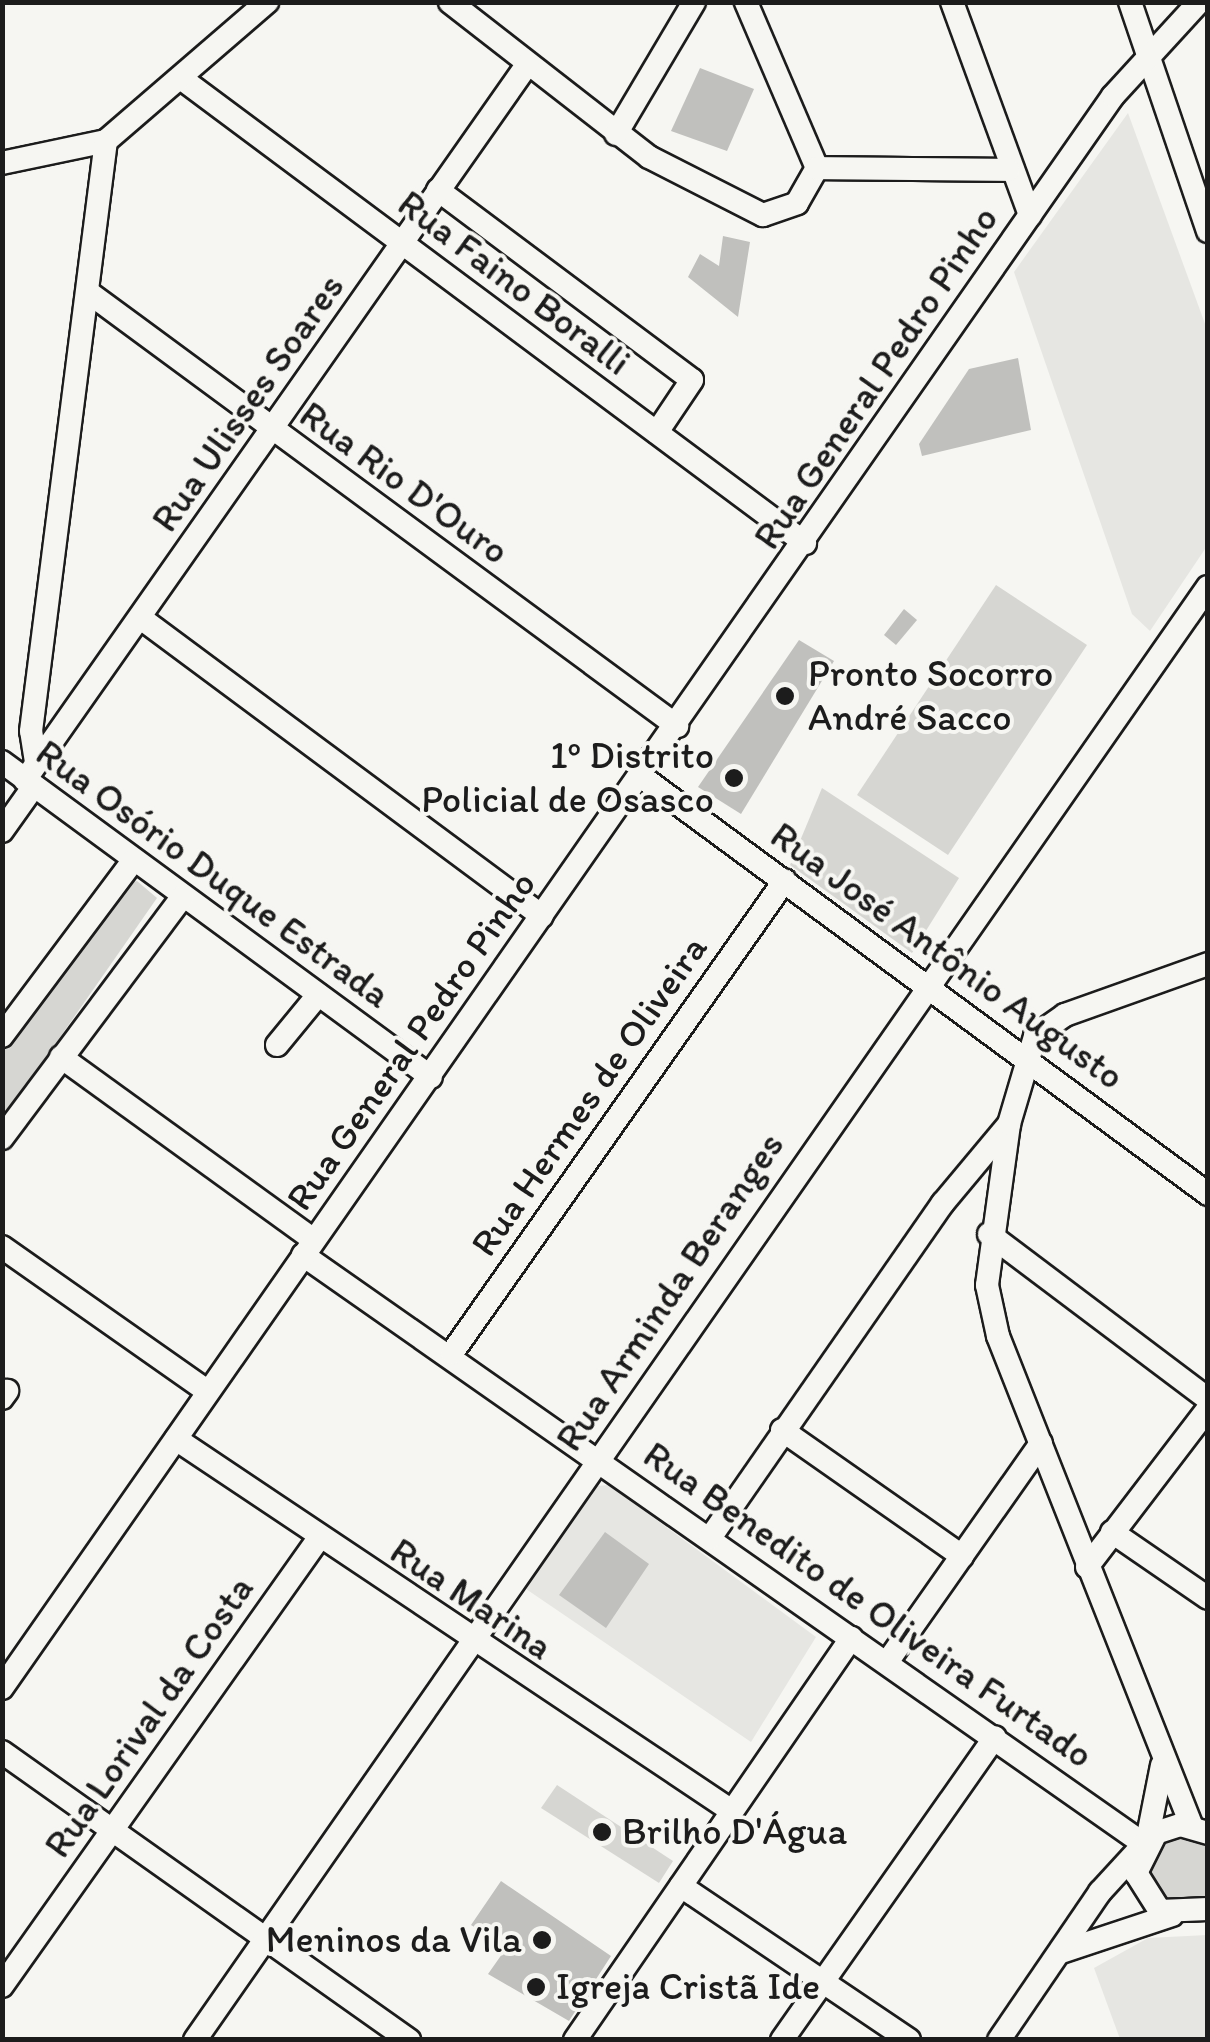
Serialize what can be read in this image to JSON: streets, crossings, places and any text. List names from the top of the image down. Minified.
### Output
{"streets":{"street":["Rua Faino Boralli","Rua General Pedro Pinho","Rua Ulisses Soares","Rua Rio D'Ouro","Rua Osório Duque Estrada","Rua José Antônio Augusto","Rua Hermes de Oliveira","Rua Arminda Beranges","Rua Marina","Rua Benedito de Oliveira Furtado","Rua Lorival da Costa"]},"crossings":[["Rua Faino Boralli","Rua General Pedro Pinho"],["Rua Faino Boralli","Rua Ulisses Soares"],["Rua General Pedro Pinho","Rua Rio D'Ouro"],["Rua General Pedro Pinho","Rua Osório Duque Estrada"],["Rua General Pedro Pinho","Rua José Antônio Augusto"],["Rua General Pedro Pinho","Rua Marina"],["Rua General Pedro Pinho","Rua Benedito de Oliveira Furtado"],["Rua Ulisses Soares","Rua Rio D'Ouro"],["Rua Ulisses Soares","Rua Osório Duque Estrada"],["Rua José Antônio Augusto","Rua Hermes de Oliveira"],["Rua José Antônio Augusto","Rua Arminda Beranges"],["Rua Hermes de Oliveira","Rua Benedito de Oliveira Furtado"],["Rua Arminda Beranges","Rua Marina"],["Rua Arminda Beranges","Rua Benedito de Oliveira Furtado"],["Rua Marina","Rua Lorival da Costa"]],"places":["Pronto Socorro André Sacco","1º Distrito Policial de Osasco","Brilho D'Água","Meninos da Vila","Igreja Cristã Ide"]}
